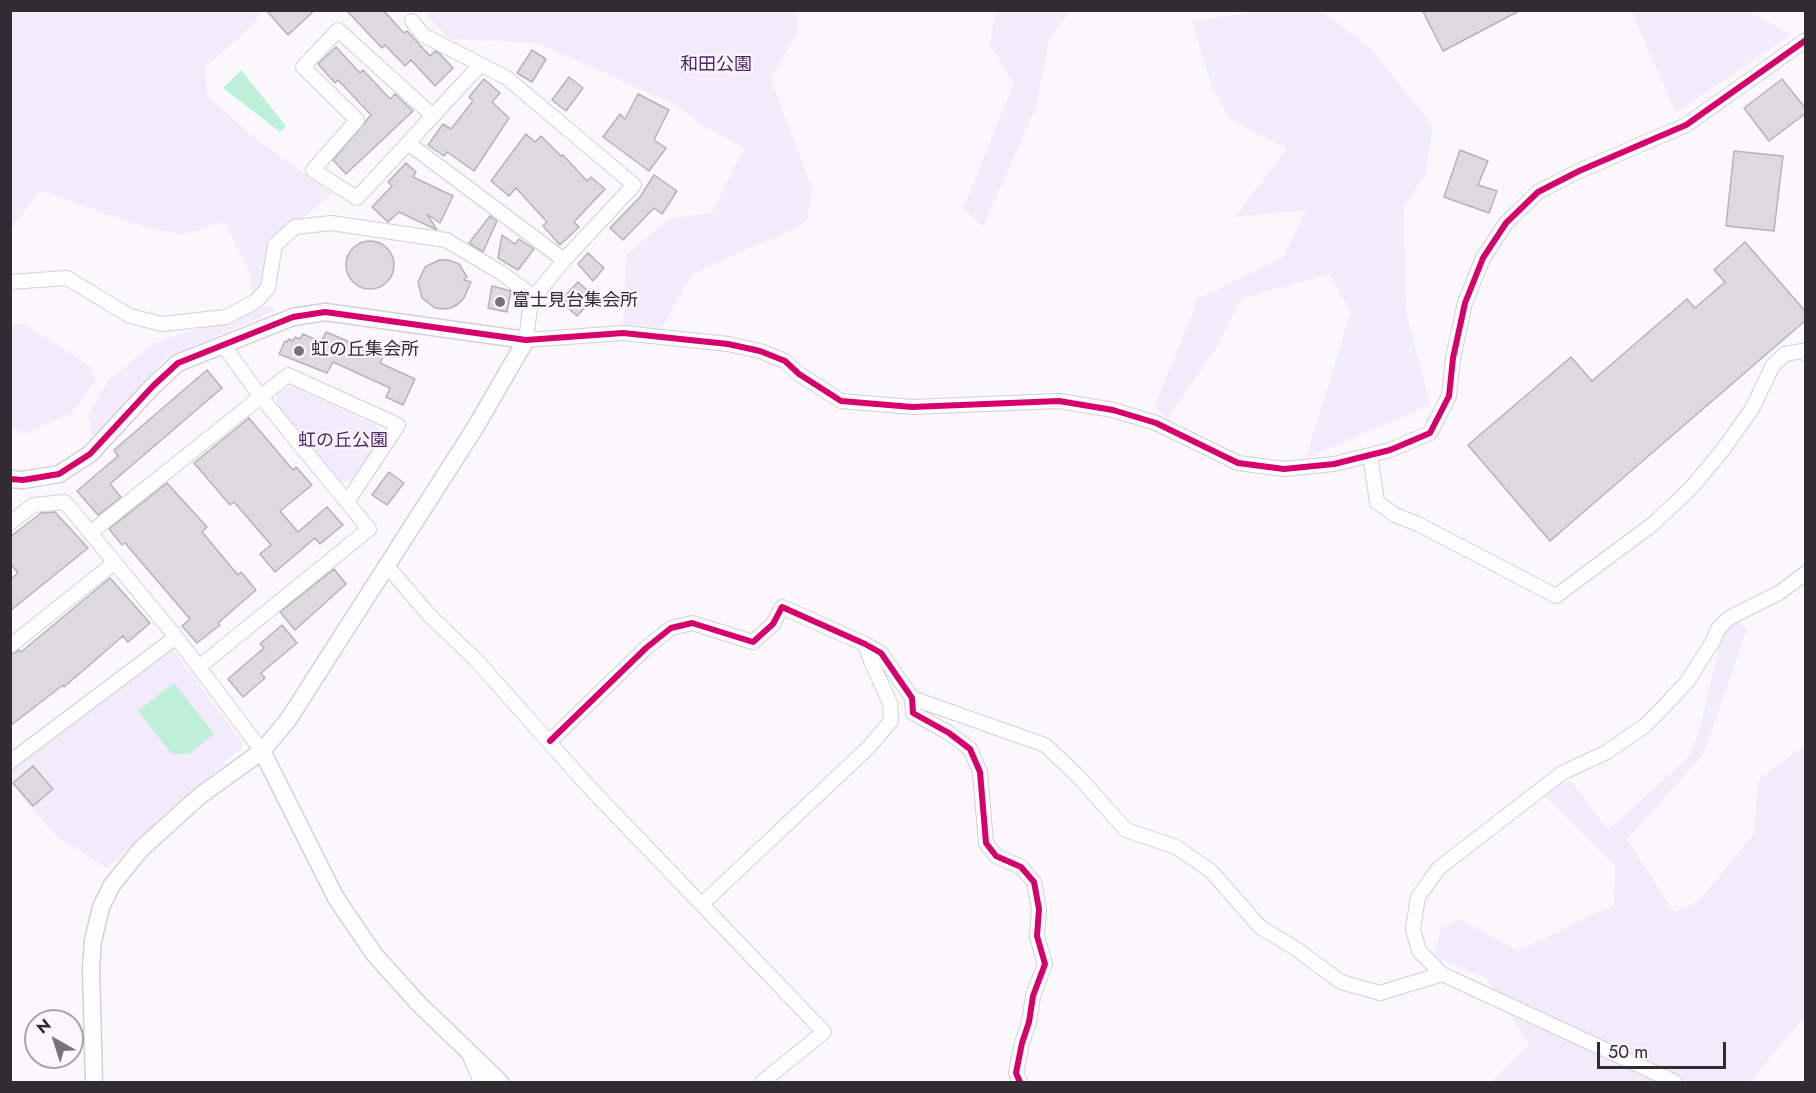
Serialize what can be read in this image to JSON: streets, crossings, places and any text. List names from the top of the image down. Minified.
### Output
{"parks":["和田公園","虹の丘公園"],"places":["富士見台集会所","虹の丘集会所"],"scale_bar":"50 m","north":"top left"}
